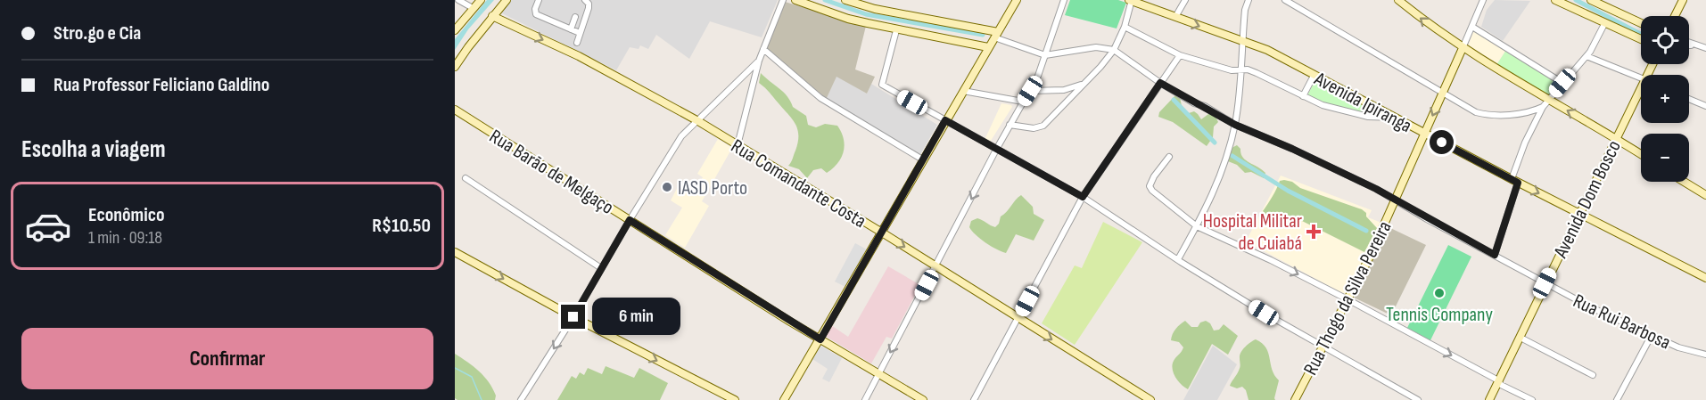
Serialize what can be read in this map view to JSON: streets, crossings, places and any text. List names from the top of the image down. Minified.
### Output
{"streets":{"street":["Avenida Ipiranga","Rua Barão de Melgaço","Rua Comandante Costa","Avenida Dom Bosco","Rua Thogo da Silva Pereira","Rua Rui Barbosa"]},"crossings":[["Avenida Ipiranga","Avenida Dom Bosco"],["Avenida Ipiranga","Rua Thogo da Silva Pereira"],["Avenida Dom Bosco","Rua Rui Barbosa"],["Rua Thogo da Silva Pereira","Rua Rui Barbosa"]],"one_way":["Rua Comandante Costa"],"places":{"other":["IASD Porto","Tennis Company"],"health":["Hospital Militar de Cuiabá"]},"page":{"banner":["Stro.go e Cia","Rua Professor Feliciano Galdino"],"map_buttons":["+","−"],"heading":"Escolha a viagem","list":[{"name":"Econômico","note":"1 min · 09:18","value":"R$10.50"}],"bubble":"6 min","buttons":"Confirmar"}}
